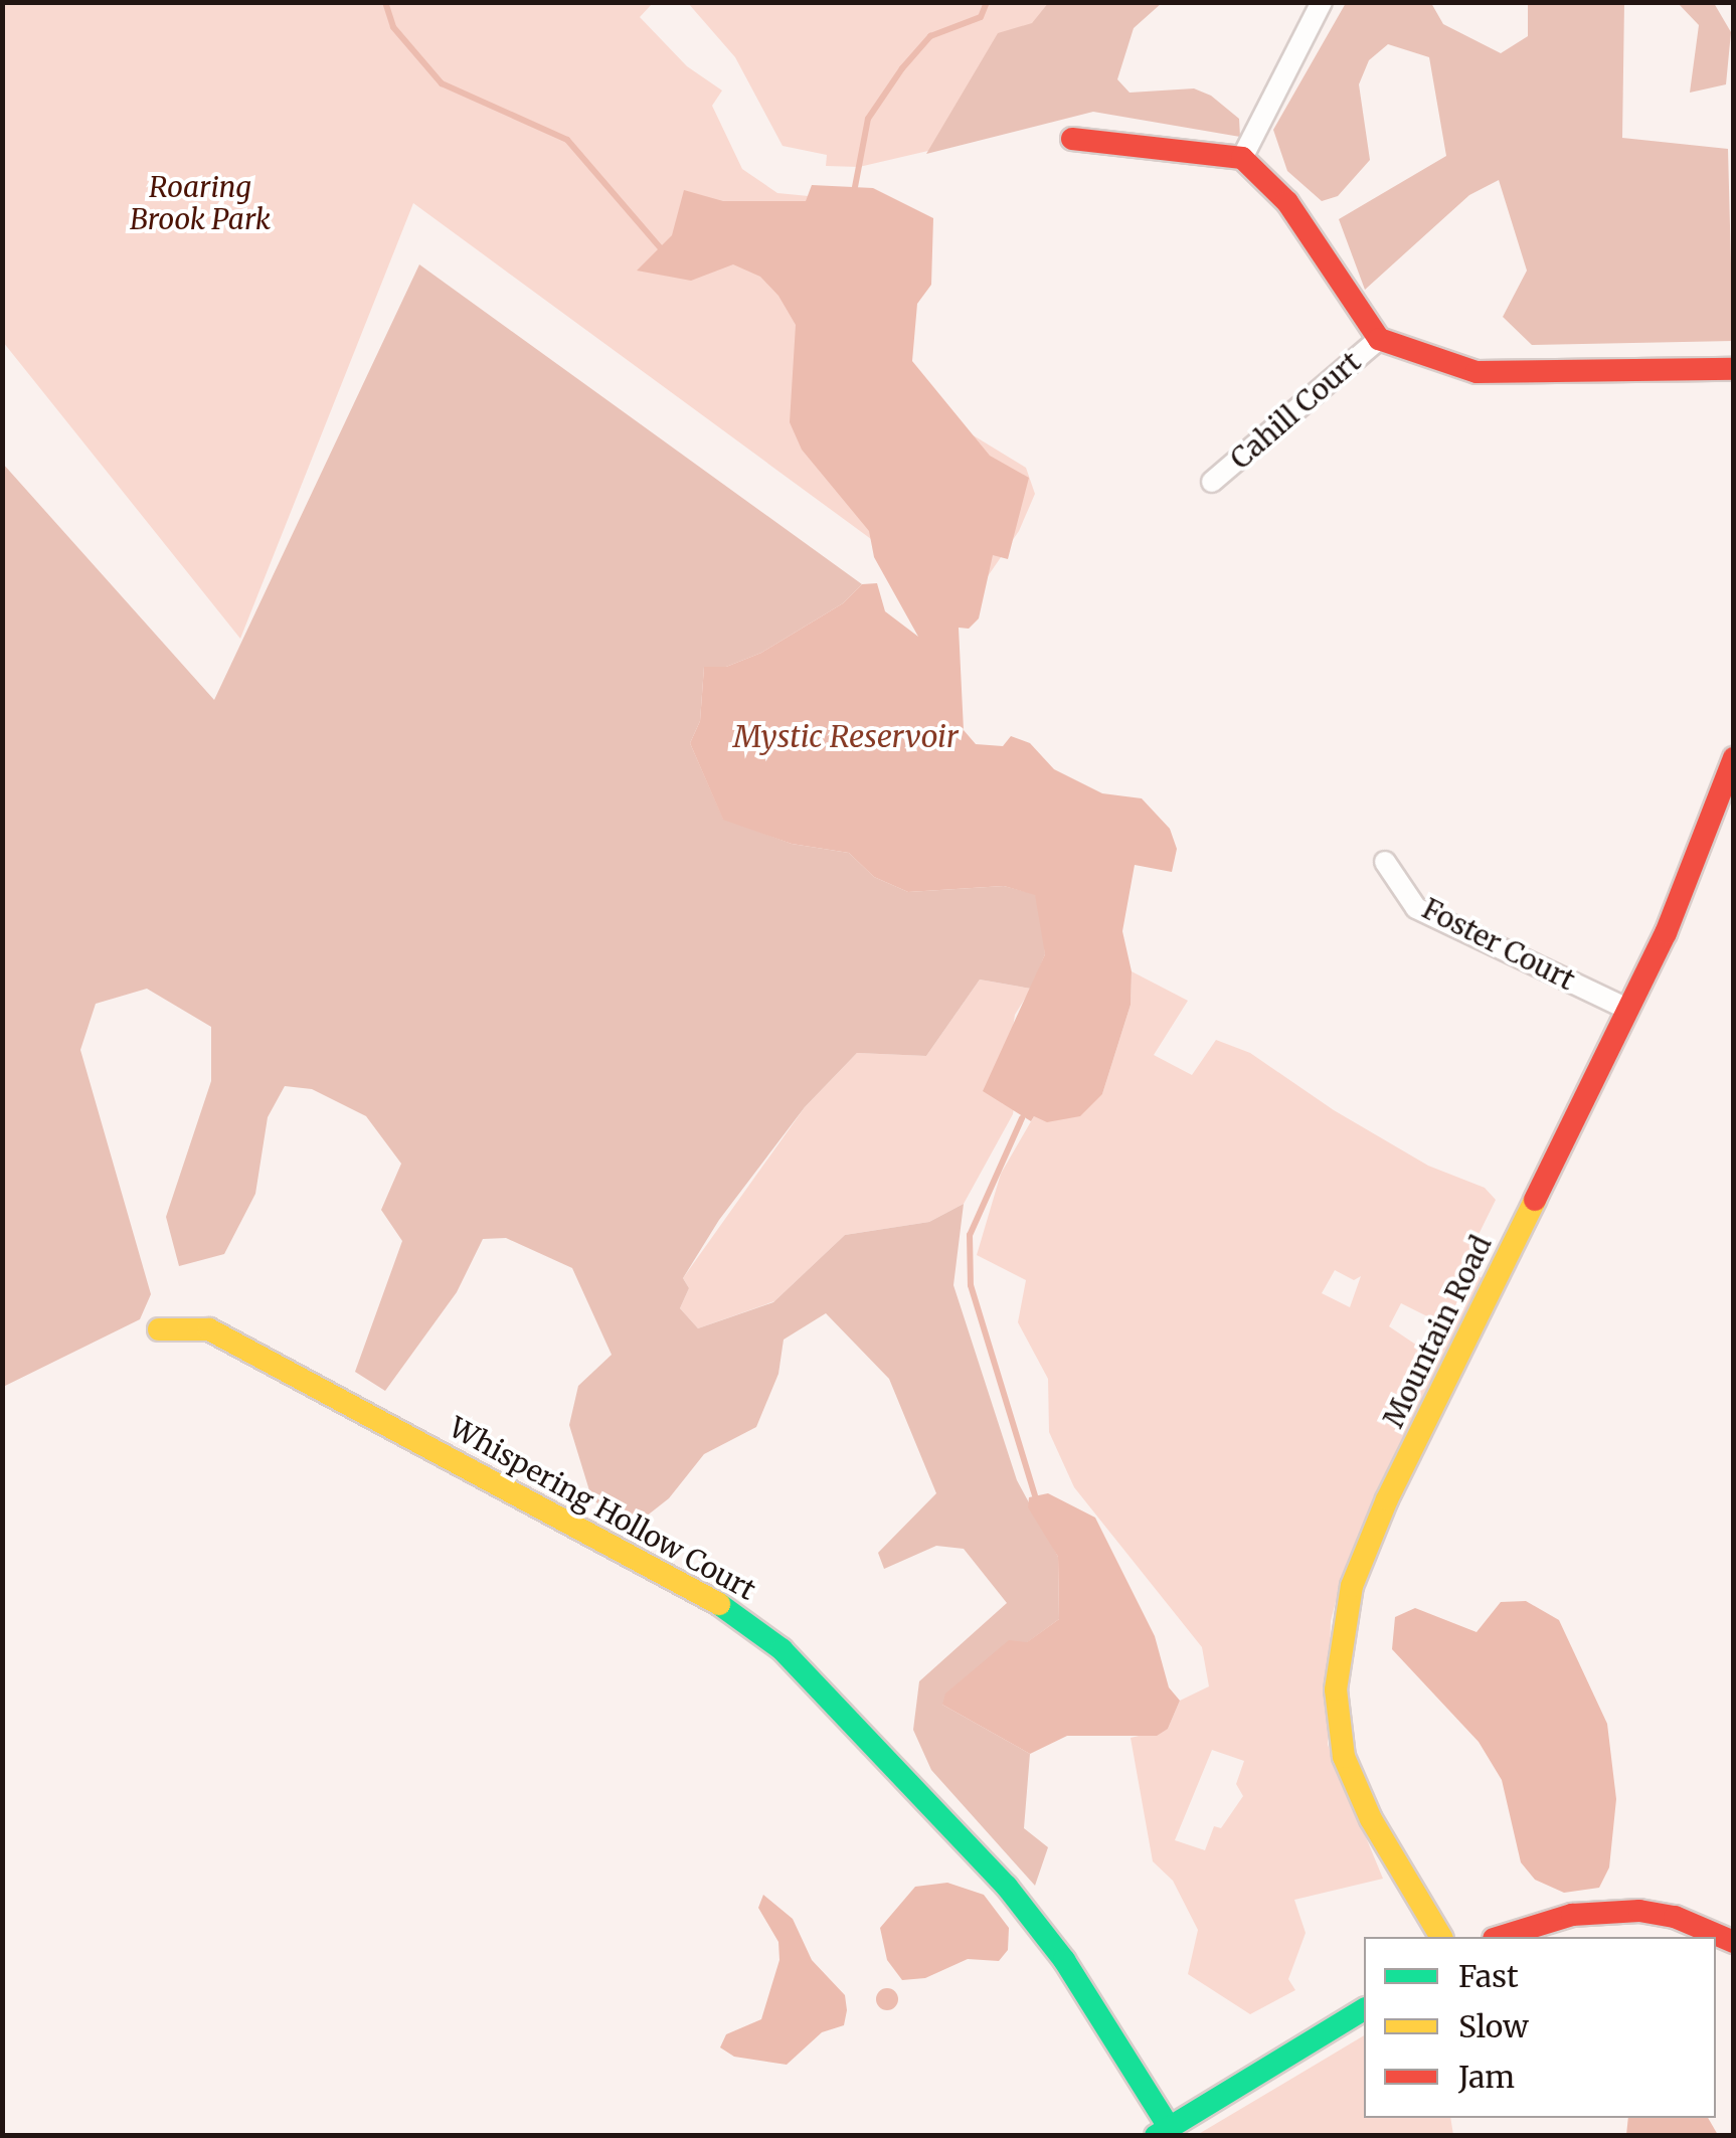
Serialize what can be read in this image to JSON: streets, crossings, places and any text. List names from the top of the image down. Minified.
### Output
{"streets":{"street":["Cahill Court","Foster Court","Mountain Road","Whispering Hollow Court"]},"crossings":[["Foster Court","Mountain Road"]],"water":["Mystic Reservoir"],"parks":["Roaring Brook Park"],"legend":["Fast","Slow","Jam"]}
